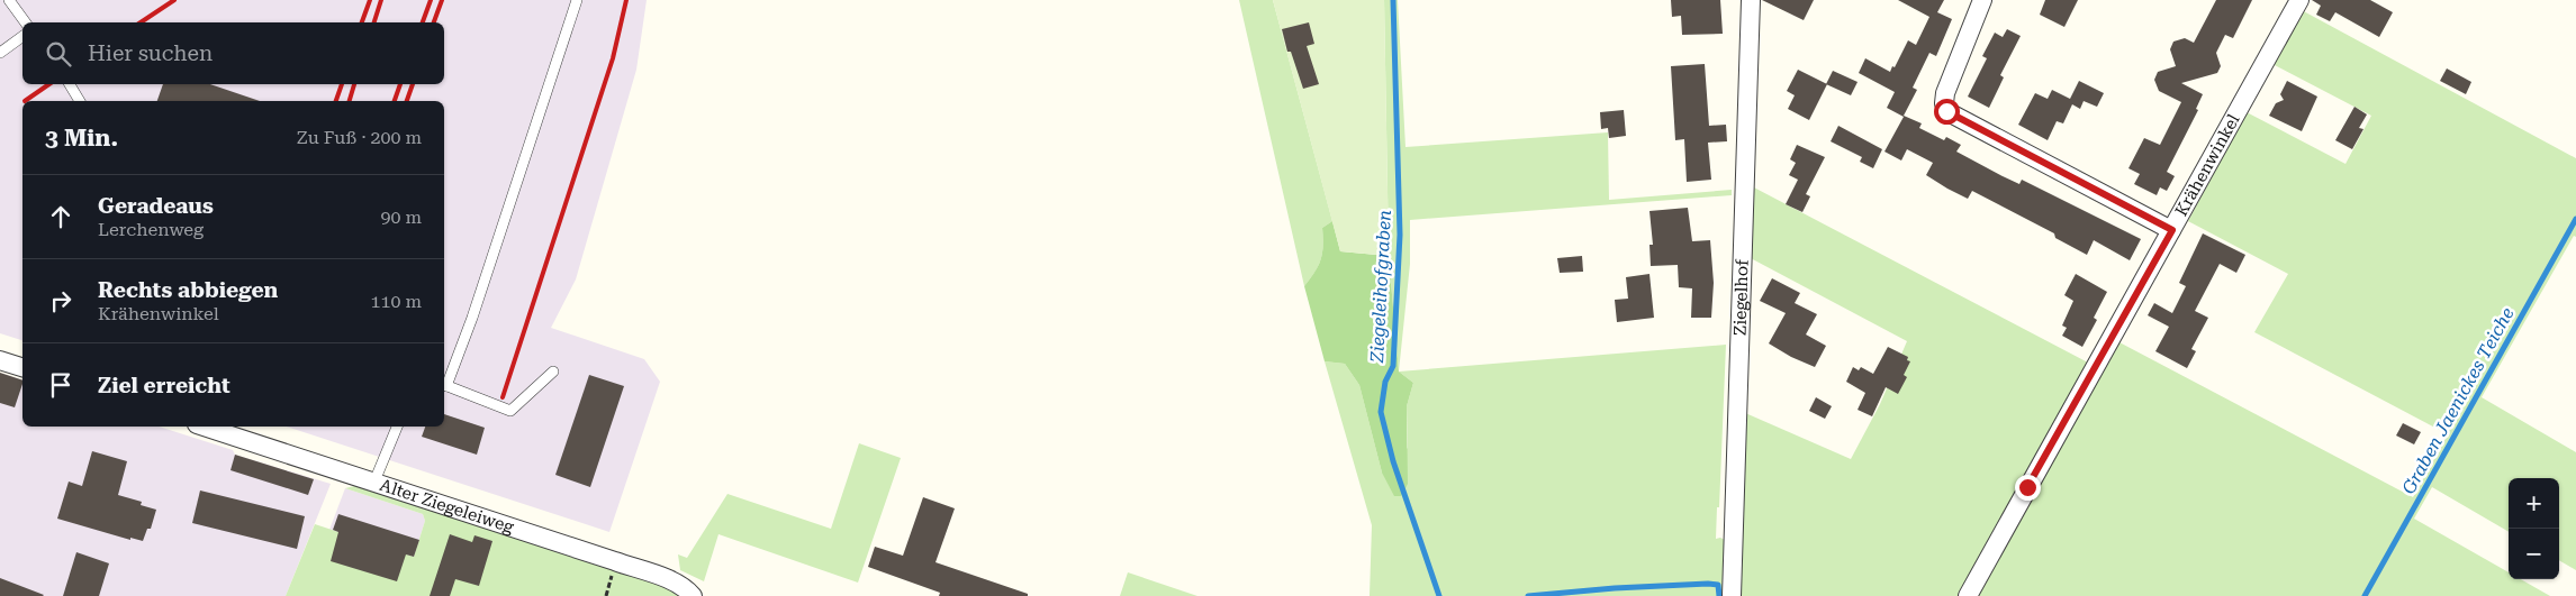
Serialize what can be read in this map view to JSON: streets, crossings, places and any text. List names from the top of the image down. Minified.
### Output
{"streets":{"street":["Krähenwinkel","Ziegelhof","Alter Ziegeleiweg"]},"water":["Ziegeleihofgraben","Graben Jaenickes Teiche"],"page":{"search":"Hier suchen","heading":["3 Min.","Zu Fuß · 200 m"],"list":[["Geradeaus","Lerchenweg","90 m"],["Rechts abbiegen","Krähenwinkel","110 m"],"Ziel erreicht"],"map_buttons":["+","−"]}}
